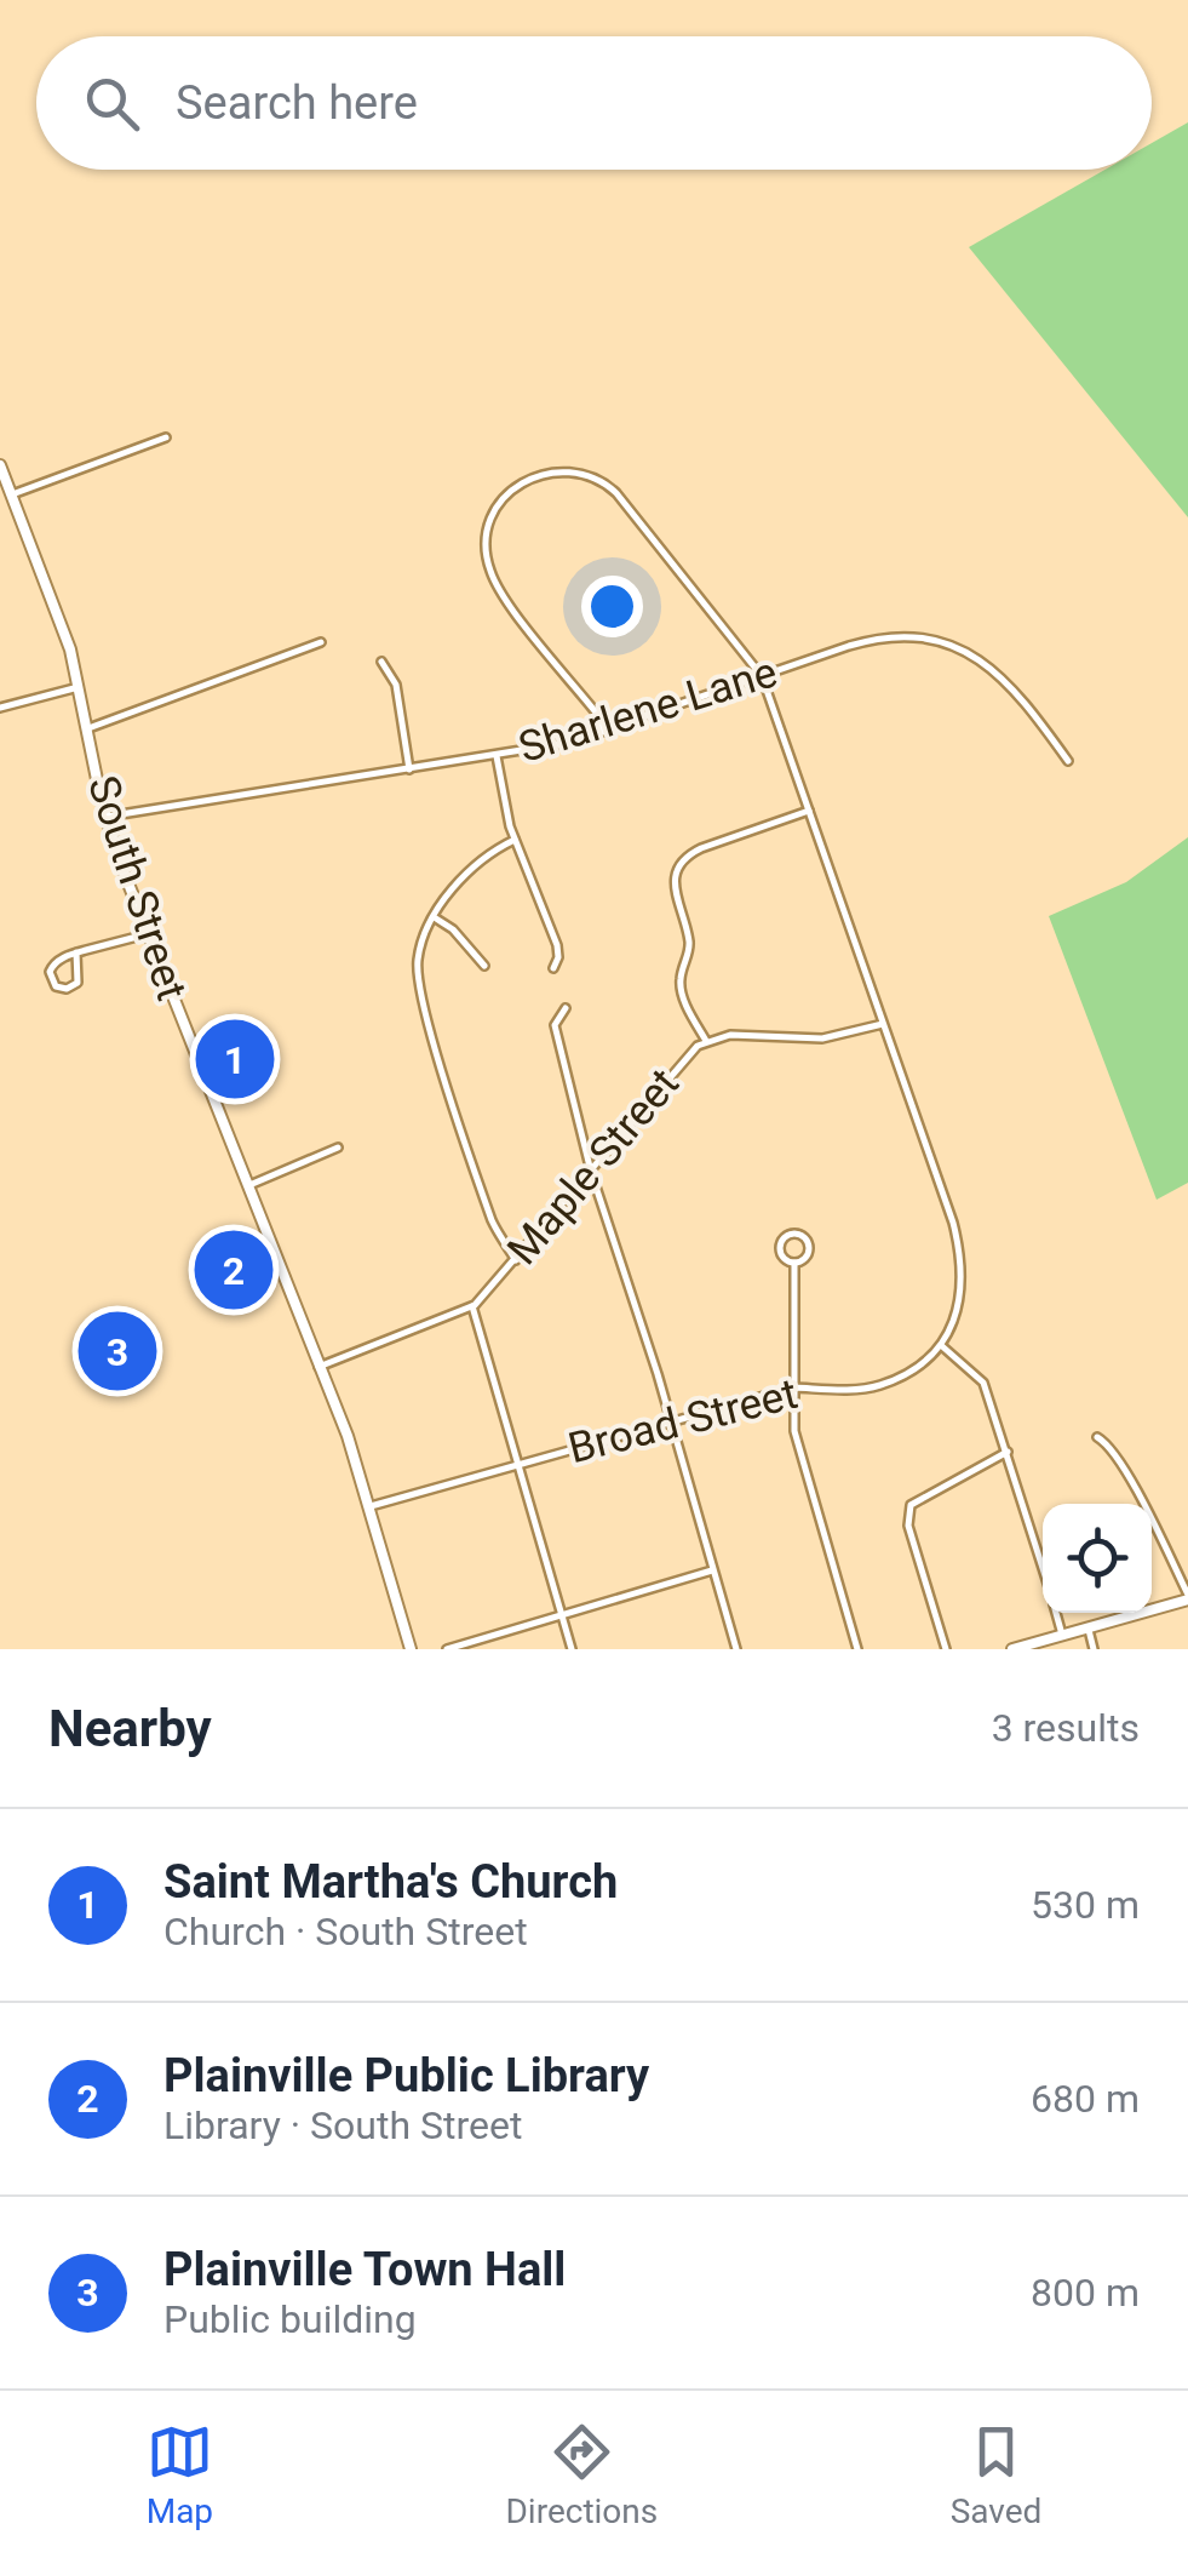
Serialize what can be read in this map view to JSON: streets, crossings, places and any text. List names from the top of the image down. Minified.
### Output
{"streets":{"main road":["South Street"],"street":["Sharlene Lane","Maple Street","Broad Street"]},"crossings":[["Sharlene Lane","South Street"],["South Street","Maple Street"],["South Street","Broad Street"]],"page":{"search":"Search here","pins":["1","2","3"],"heading":["Nearby","3 results"],"list":[{"mark":"1","name":"Saint Martha's Church","note":"Church · South Street","value":"530 m"},{"mark":"2","name":"Plainville Public Library","note":"Library · South Street","value":"680 m"},{"mark":"3","name":"Plainville Town Hall","note":"Public building","value":"800 m"}],"nav":["Map","Directions","Saved"]}}
